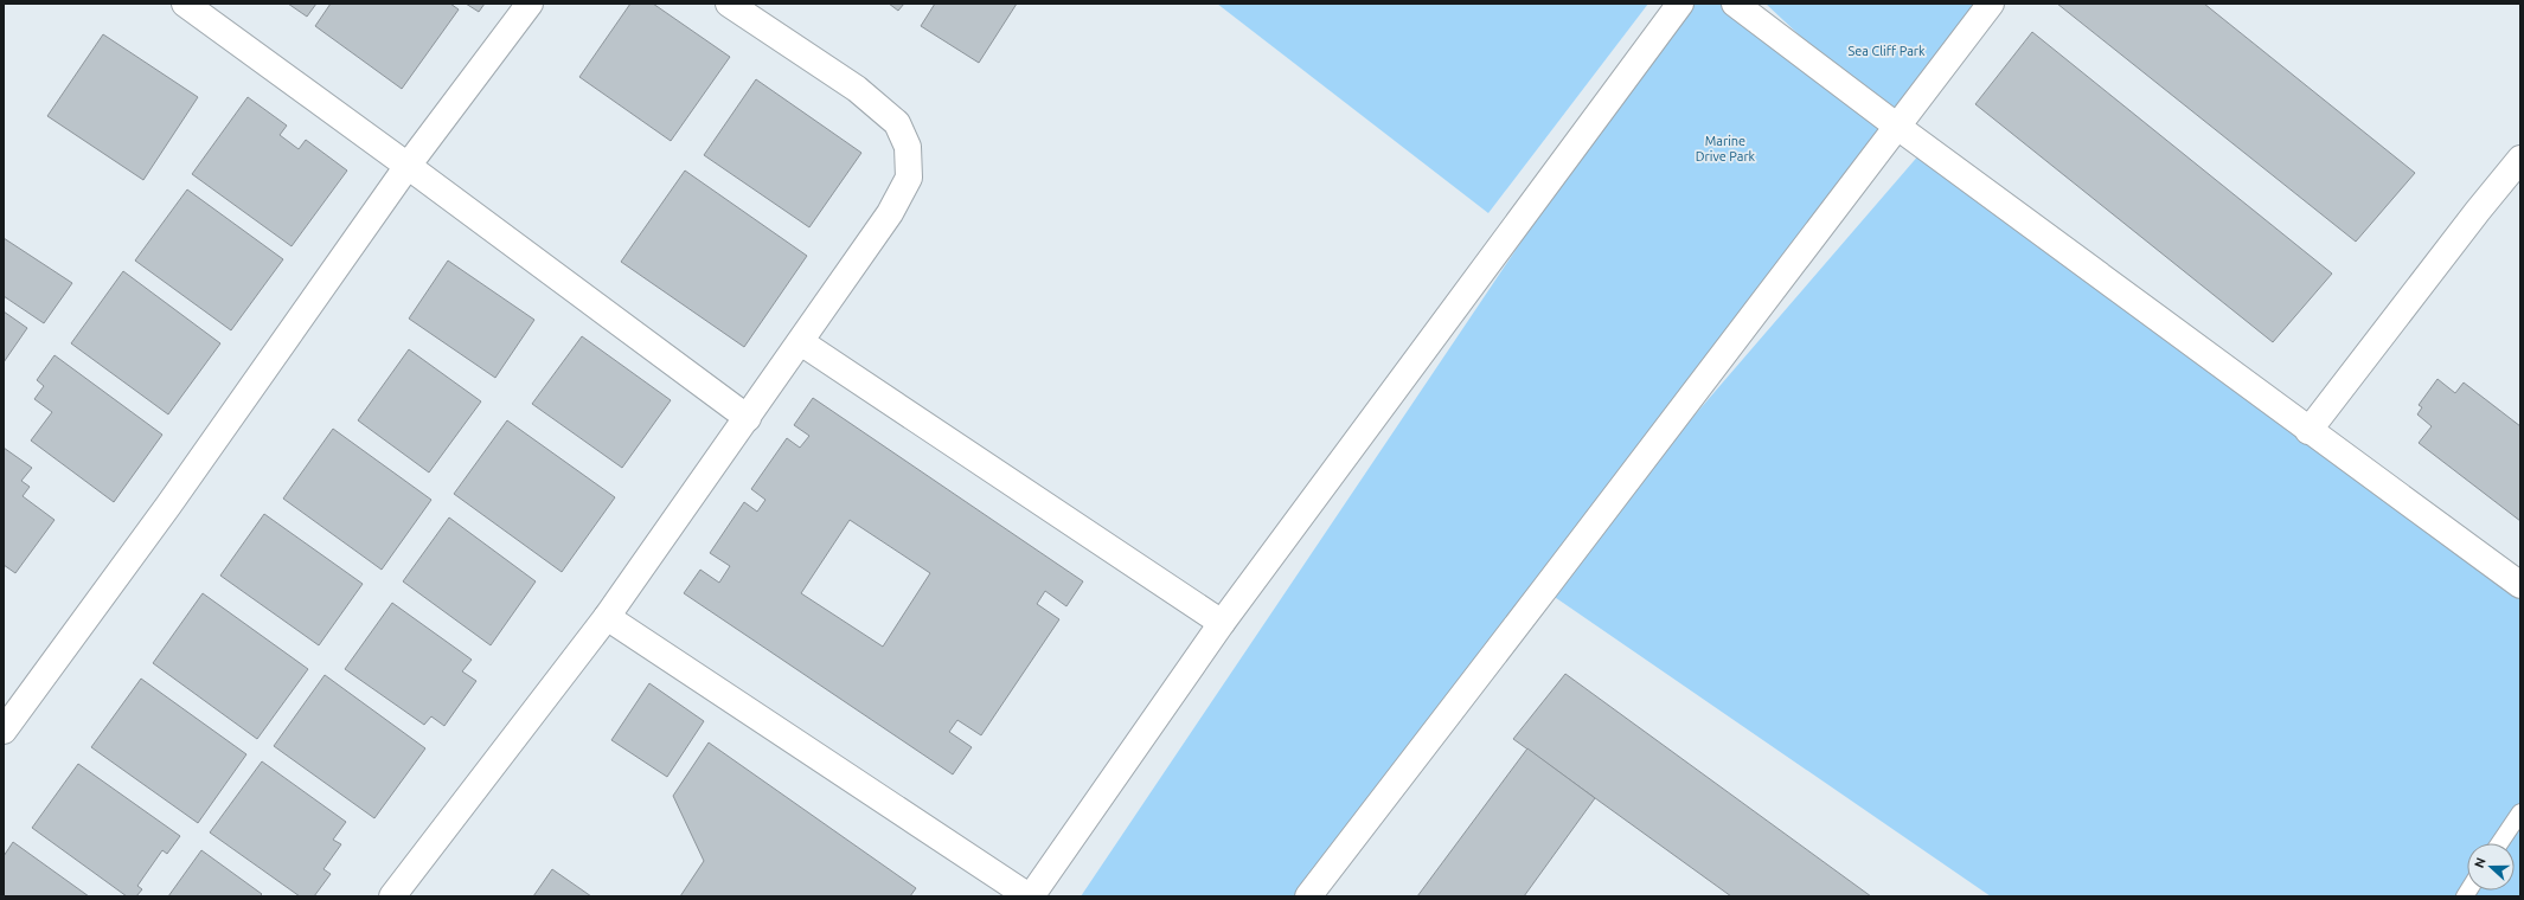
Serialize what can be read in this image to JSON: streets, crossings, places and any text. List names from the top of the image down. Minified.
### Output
{"parks":["Sea Cliff Park","Marine Drive Park"],"north":"left"}
